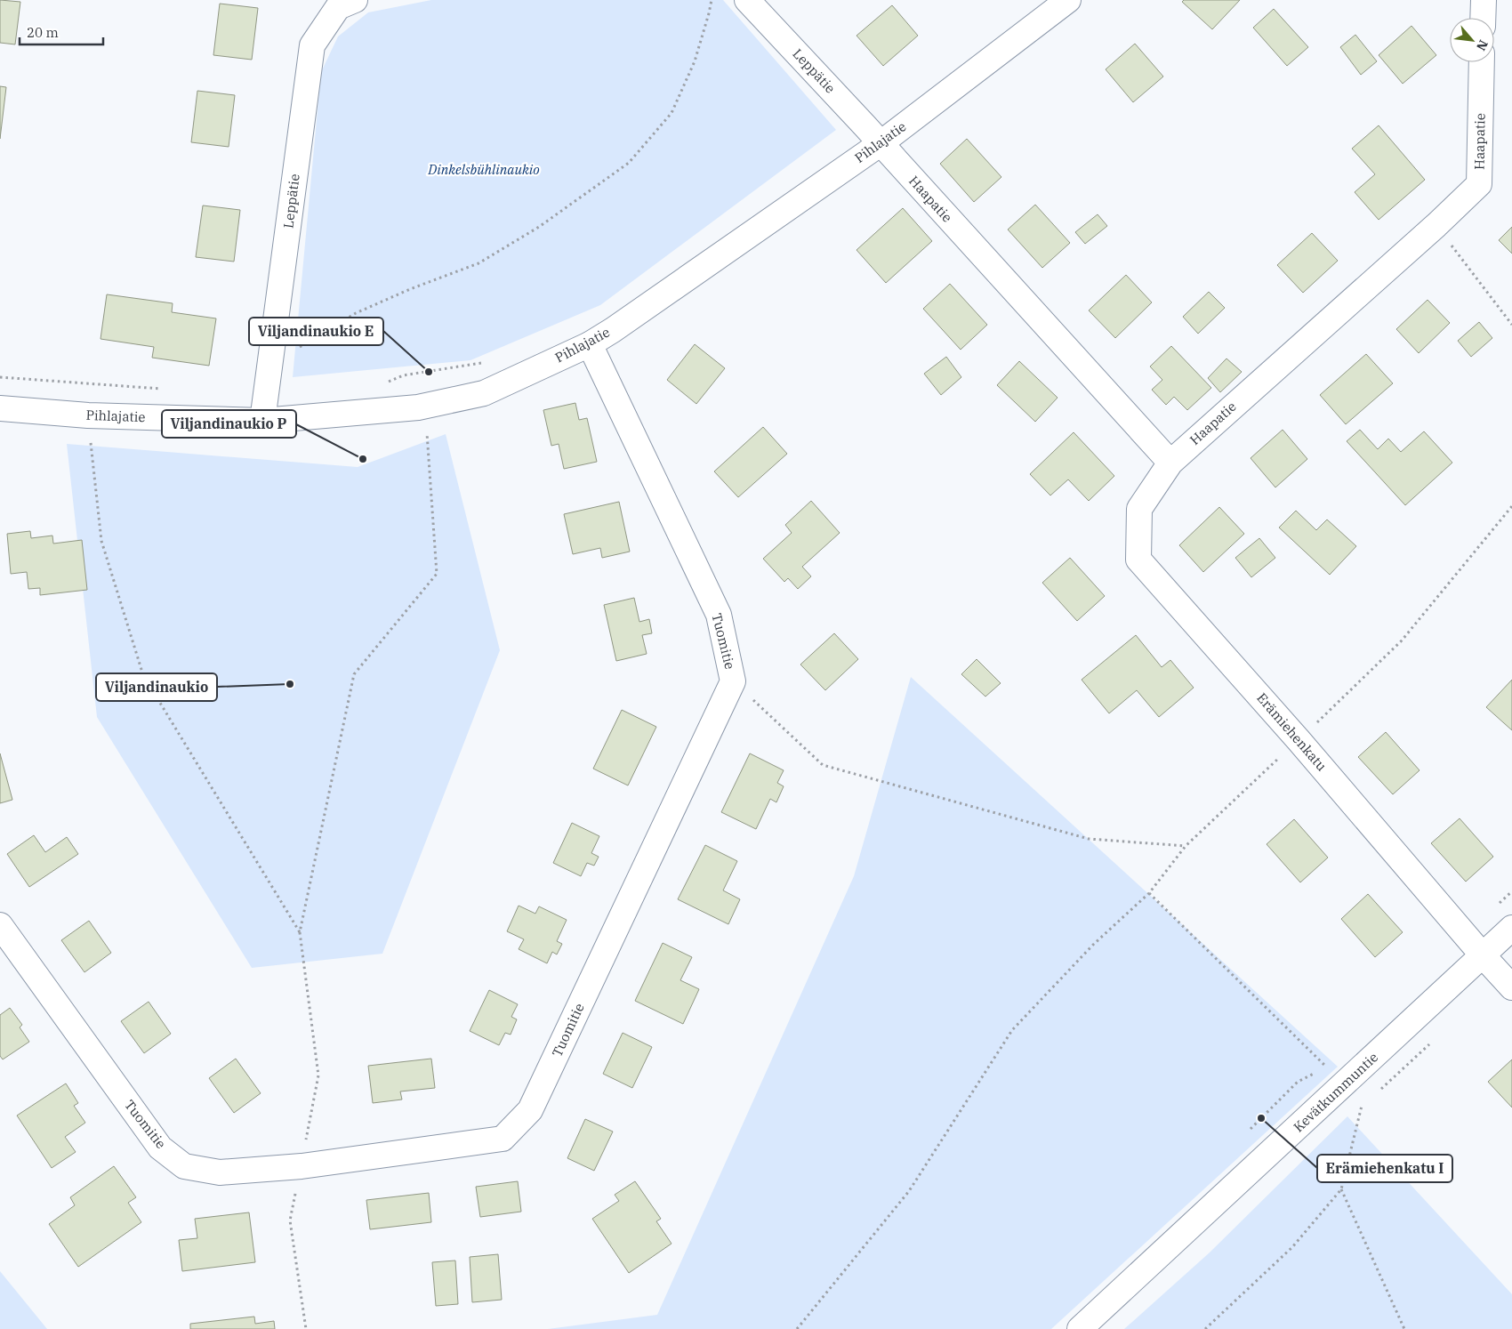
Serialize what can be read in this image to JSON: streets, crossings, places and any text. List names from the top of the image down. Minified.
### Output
{"streets":{"street":["Leppätie","Haapatie","Pihlajatie","Tuomitie","Erämiehenkatu","Kevätkummuntie"]},"crossings":[["Leppätie","Haapatie"],["Leppätie","Pihlajatie"],["Haapatie","Pihlajatie"],["Haapatie","Erämiehenkatu"],["Pihlajatie","Tuomitie"],["Erämiehenkatu","Kevätkummuntie"]],"parks":["Dinkelsbühlinaukio"],"places":["Viljandinaukio E","Viljandinaukio P","Viljandinaukio","Erämiehenkatu I"],"scale_bar":"20 m","north":"bottom right"}
